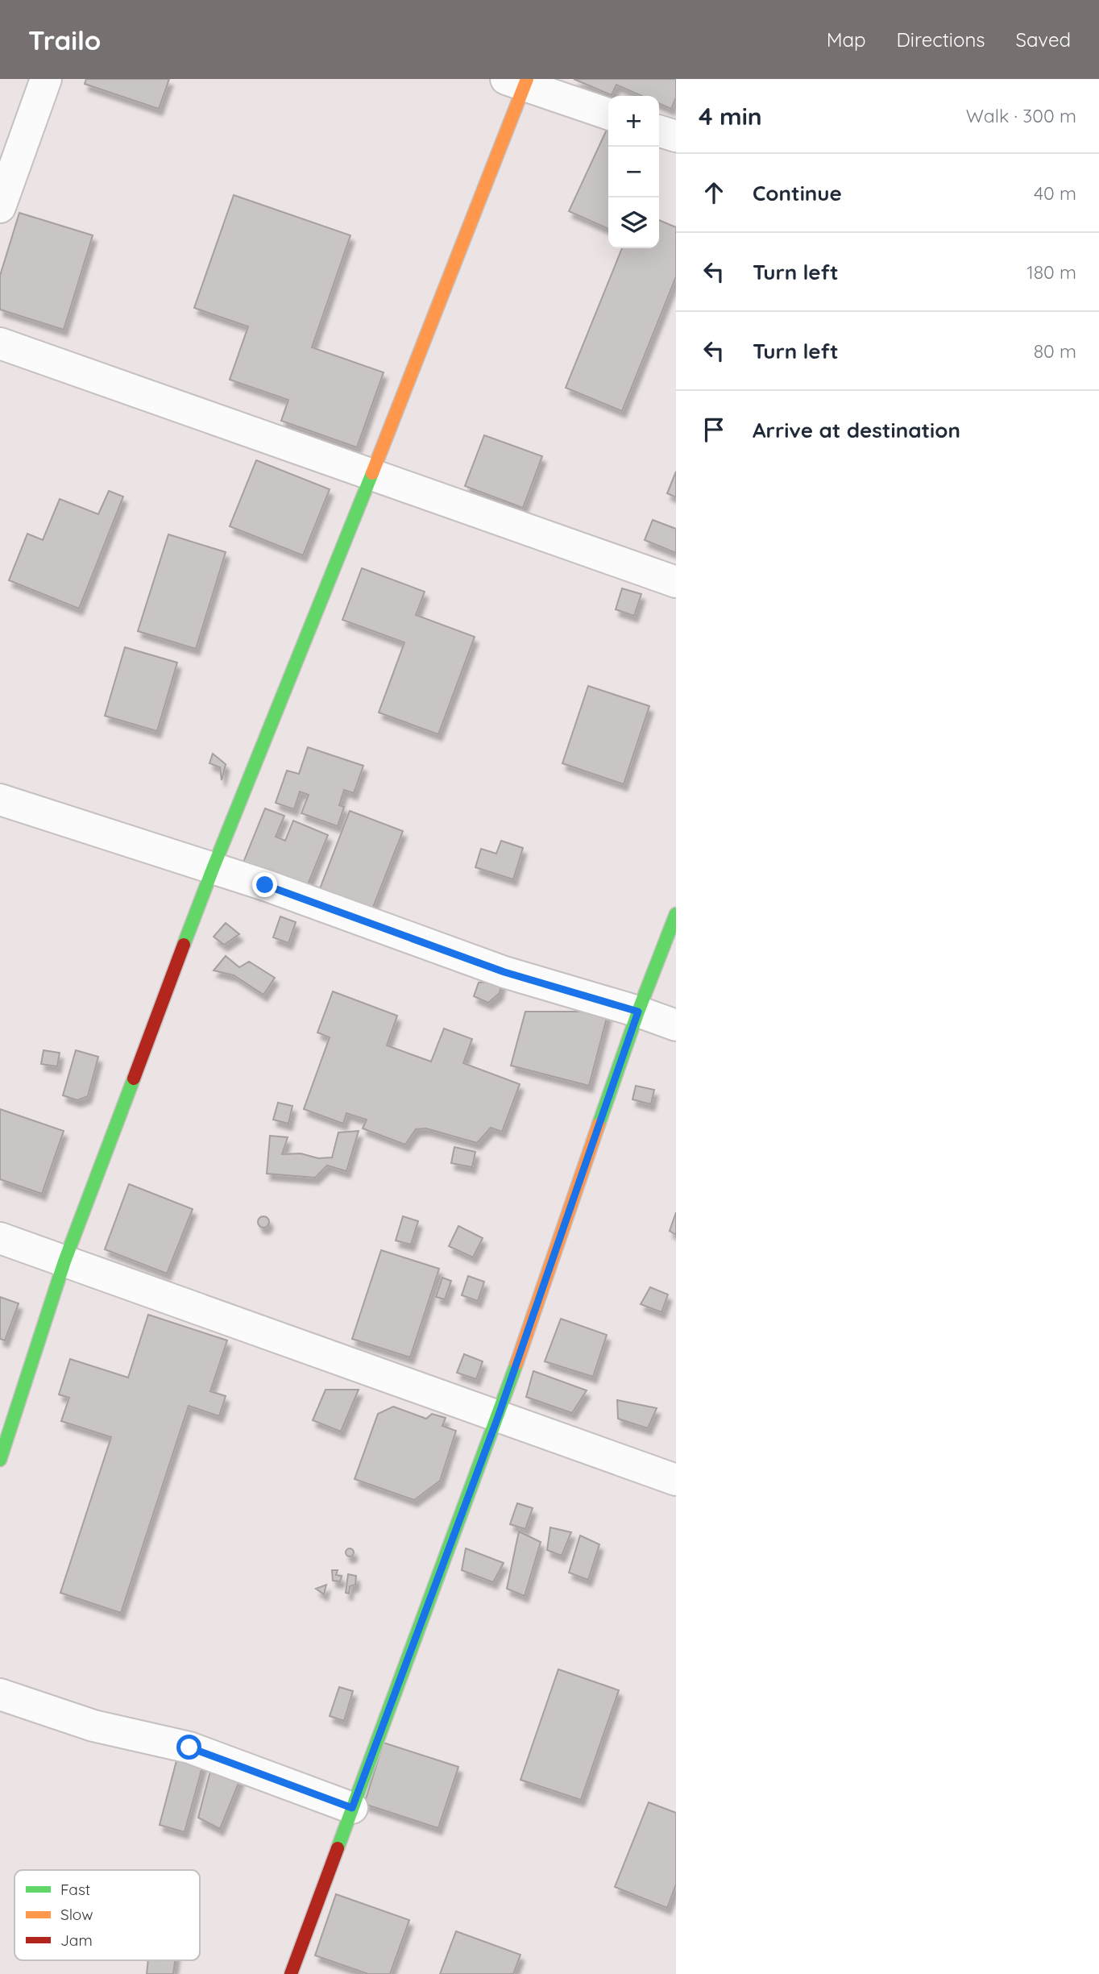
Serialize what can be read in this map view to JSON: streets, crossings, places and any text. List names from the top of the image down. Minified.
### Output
{"legend":["Fast","Slow","Jam"],"page":{"header":"Trailo","nav":["Map","Directions","Saved"],"heading":["4 min","Walk · 300 m"],"map_buttons":["+","−"],"list":[["Continue","40 m"],["Turn left","180 m"],["Turn left","80 m"],"Arrive at destination"]}}
